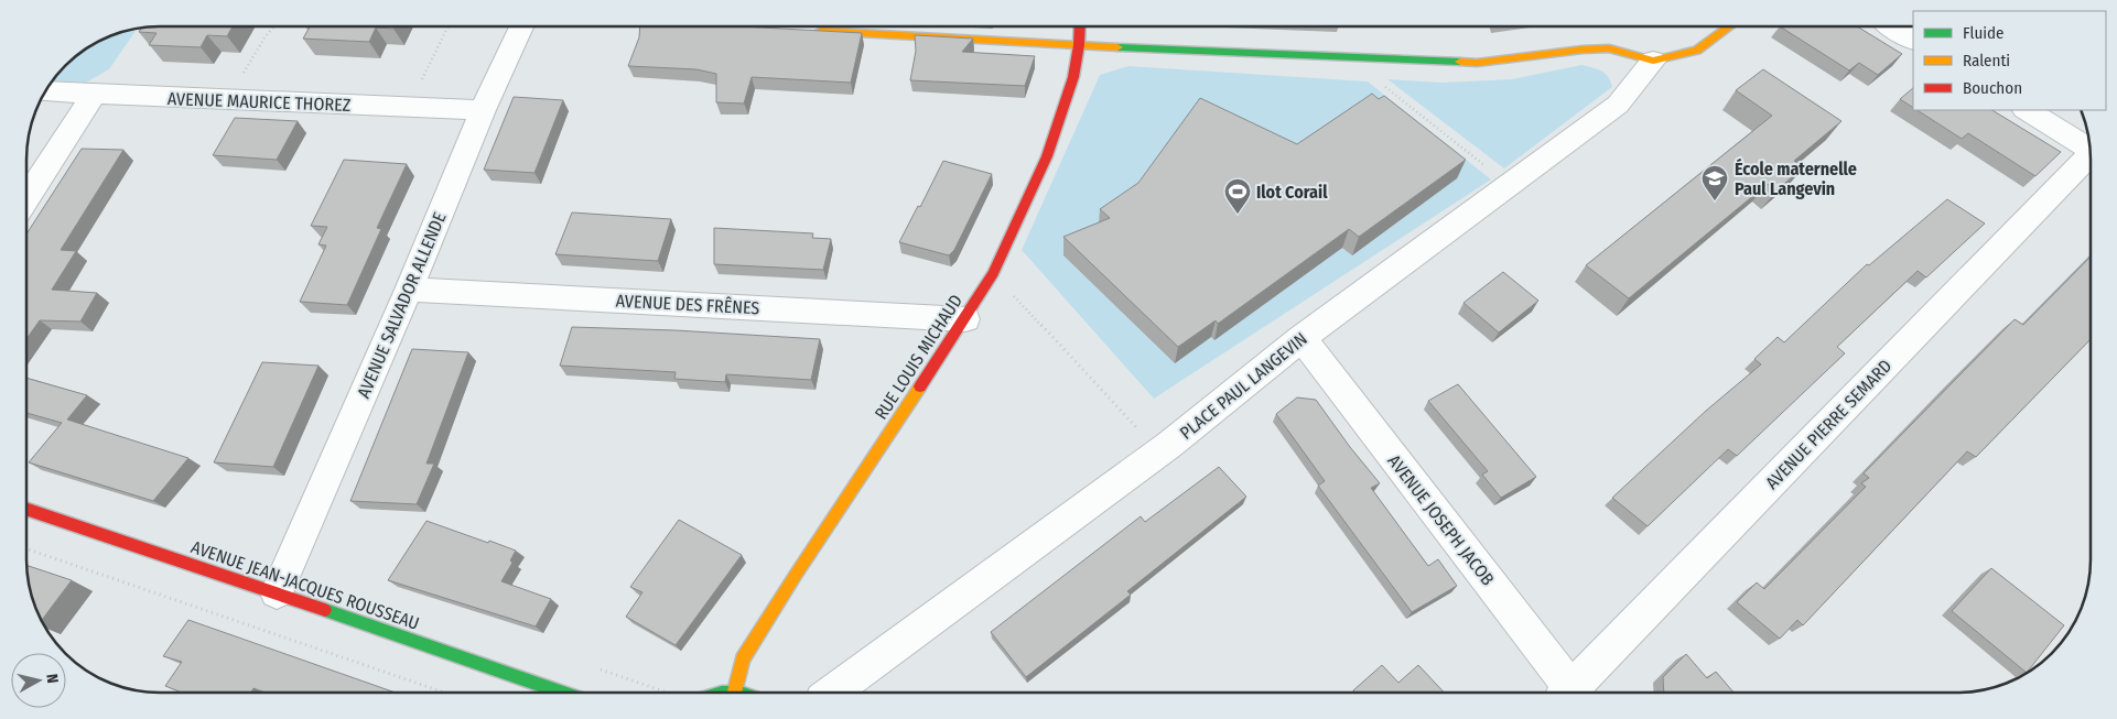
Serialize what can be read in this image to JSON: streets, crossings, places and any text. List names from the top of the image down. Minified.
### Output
{"streets":{"street":["AVENUE MAURICE THOREZ","AVENUE DES FRÊNES","AVENUE SALVADOR ALLENDE","RUE LOUIS MICHAUD","PLACE PAUL LANGEVIN","AVENUE PIERRE SEMARD","AVENUE JOSEPH JACOB","AVENUE JEAN-JACQUES ROUSSEAU"]},"crossings":[["AVENUE MAURICE THOREZ","AVENUE SALVADOR ALLENDE"],["AVENUE DES FRÊNES","AVENUE SALVADOR ALLENDE"],["AVENUE DES FRÊNES","RUE LOUIS MICHAUD"],["AVENUE SALVADOR ALLENDE","AVENUE JEAN-JACQUES ROUSSEAU"],["PLACE PAUL LANGEVIN","AVENUE JOSEPH JACOB"]],"places":{"school or university":["École maternelle Paul Langevin"],"sports":["Ilot Corail"]},"legend":["Fluide","Ralenti","Bouchon"],"north":"right"}
